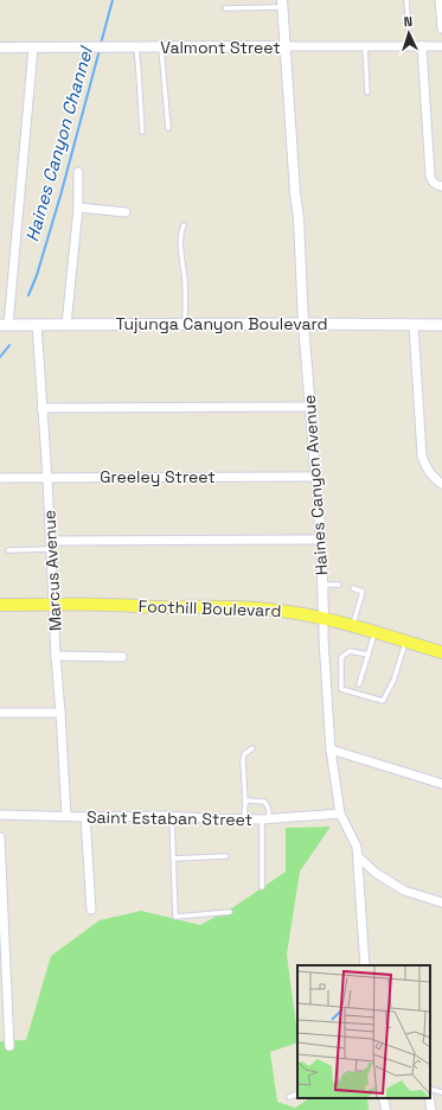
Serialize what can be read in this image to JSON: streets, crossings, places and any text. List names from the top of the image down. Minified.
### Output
{"streets":{"main road":["Tujunga Canyon Boulevard","Foothill Boulevard"],"street":["Valmont Street","Greeley Street","Haines Canyon Avenue","Marcus Avenue","Saint Estaban Street"]},"crossings":[["Valmont Street","Haines Canyon Avenue"],["Tujunga Canyon Boulevard","Haines Canyon Avenue"],["Tujunga Canyon Boulevard","Marcus Avenue"],["Greeley Street","Haines Canyon Avenue"],["Greeley Street","Marcus Avenue"],["Haines Canyon Avenue","Foothill Boulevard"],["Haines Canyon Avenue","Saint Estaban Street"],["Marcus Avenue","Foothill Boulevard"],["Marcus Avenue","Saint Estaban Street"]],"water":["Haines Canyon Channel"],"north":"top"}
